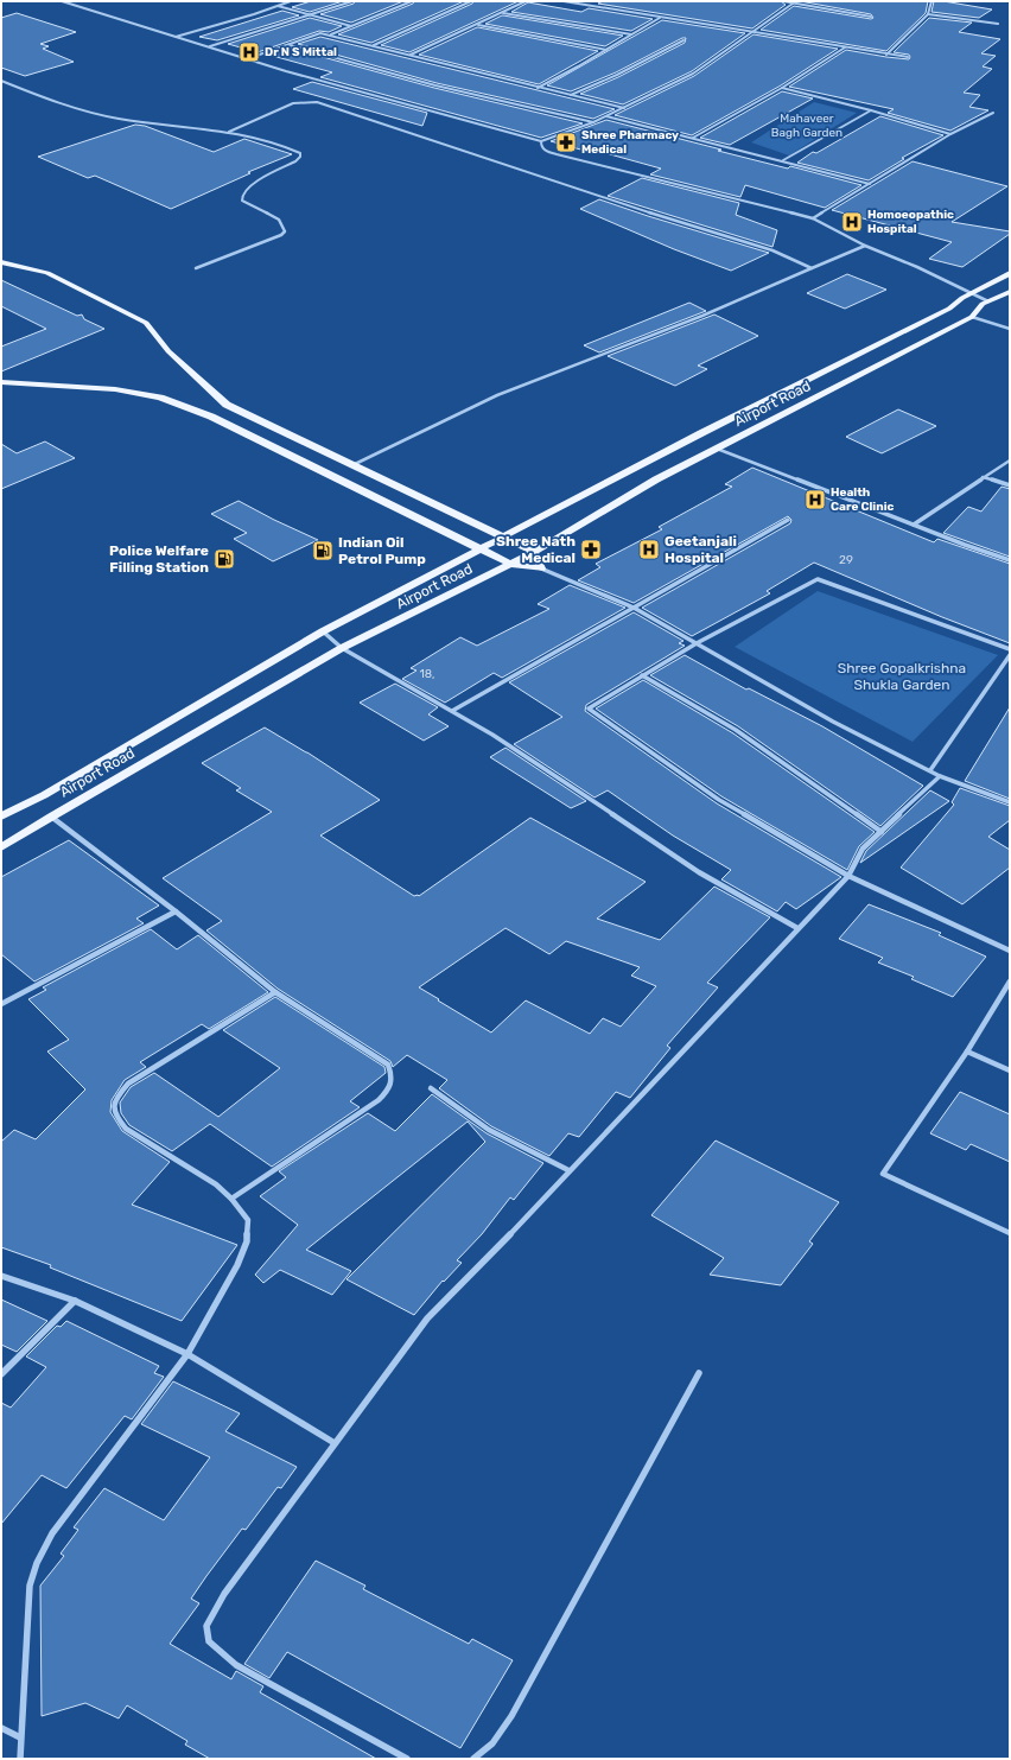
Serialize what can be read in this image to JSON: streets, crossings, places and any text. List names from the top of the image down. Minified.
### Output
{"streets":{"main road":["Airport Road"]},"parks":["Mahaveer Bagh Garden","Shree Gopalkrishna Shukla Garden"],"places":{"hospital":["Dr N S Mittal","Homoeopathic Hospital","Health Care Clinic","Geetanjali Hospital"],"pharmacy":["Shree Pharmacy Medical","Shree Nath Medical"],"fuel station":["Indian Oil Petrol Pump","Police Welfare Filling Station"]},"house_numbers":["29","18,"]}
